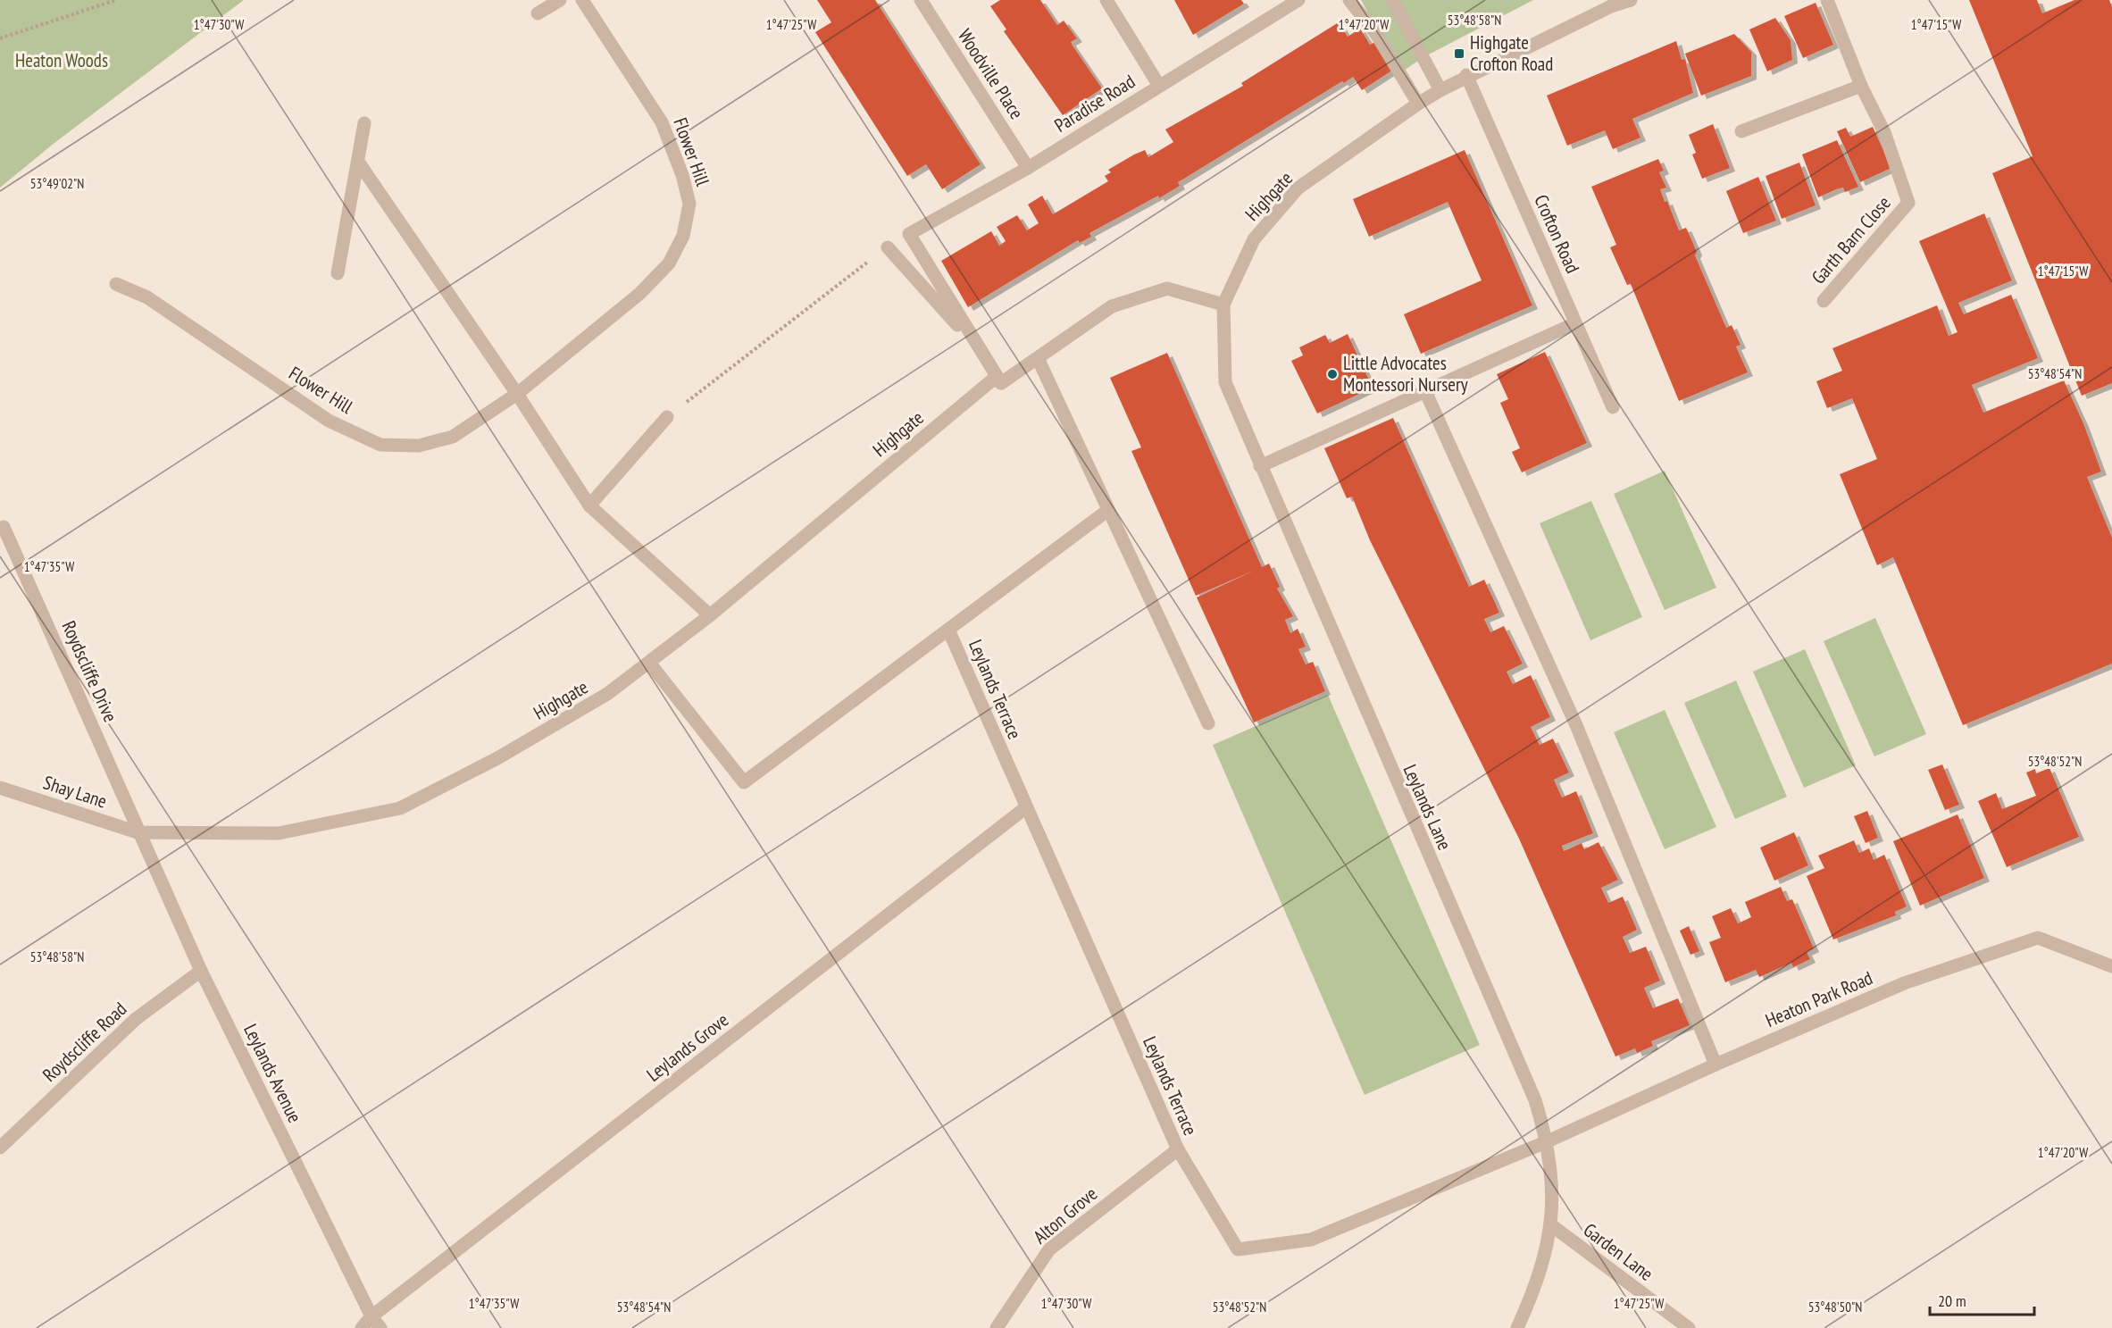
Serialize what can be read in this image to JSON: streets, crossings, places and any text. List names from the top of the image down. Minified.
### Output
{"streets":{"street":["Woodville Place","Paradise Road","Flower Hill","Highgate","Crofton Road","Garth Barn Close","Roydscliffe Drive","Leylands Terrace","Shay Lane","Leylands Lane","Heaton Park Road","Roydscliffe Road","Leylands Grove","Leylands Avenue","Alton Grove","Garden Lane"]},"crossings":[["Woodville Place","Paradise Road"],["Paradise Road","Highgate"],["Highgate","Crofton Road"],["Highgate","Roydscliffe Drive"],["Highgate","Leylands Terrace"],["Highgate","Shay Lane"],["Highgate","Leylands Lane"],["Highgate","Leylands Avenue"],["Roydscliffe Drive","Shay Lane"],["Roydscliffe Drive","Leylands Avenue"],["Leylands Terrace","Leylands Lane"],["Leylands Terrace","Heaton Park Road"],["Leylands Terrace","Leylands Grove"],["Leylands Terrace","Alton Grove"],["Shay Lane","Leylands Avenue"],["Leylands Lane","Heaton Park Road"],["Leylands Lane","Garden Lane"],["Roydscliffe Road","Leylands Avenue"],["Leylands Grove","Leylands Avenue"]],"parks":["Heaton Woods"],"places":{"transit":["Highgate Crofton Road"],"other":["Little Advocates Montessori Nursery"]},"scale_bar":"20 m","coordinates":["53°48'58\"N","1°47'30\"W","1°47'25\"W","1°47'20\"W","1°47'15\"W","53°49'02\"N","53°48'54\"N","1°47'35\"W","53°48'52\"N","53°48'50\"N"]}
